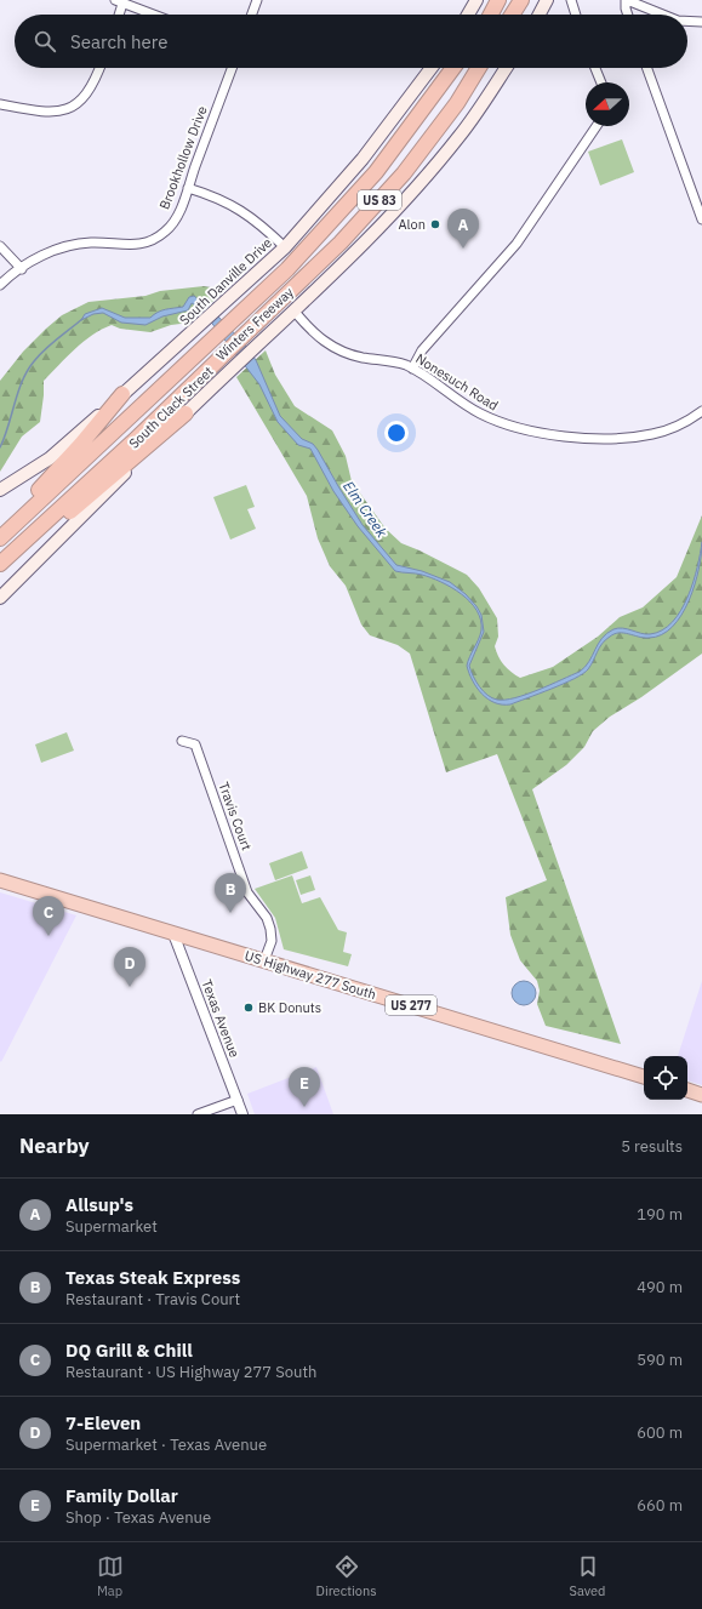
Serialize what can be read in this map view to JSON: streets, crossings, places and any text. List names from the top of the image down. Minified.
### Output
{"streets":{"highway":["US 83","Winters Freeway","US Highway 277 South","US 277"],"main road":["South Danville Drive","South Clack Street"],"street":["Brookhollow Drive","Nonesuch Road","Travis Court","Texas Avenue"]},"crossings":[["Nonesuch Road","South Clack Street"],["Travis Court","US Highway 277 South"],["US Highway 277 South","Texas Avenue"]],"water":["Elm Creek"],"places":["Alon","BK Donuts"],"north":"left","page":{"search":"Search here","pins":["A","B","C","D","E"],"heading":["Nearby","5 results"],"list":[{"mark":"A","name":"Allsup's","note":"Supermarket","value":"190 m"},{"mark":"B","name":"Texas Steak Express","note":"Restaurant · Travis Court","value":"490 m"},{"mark":"C","name":"DQ Grill & Chill","note":"Restaurant · US Highway 277 South","value":"590 m"},{"mark":"D","name":"7-Eleven","note":"Supermarket · Texas Avenue","value":"600 m"},{"mark":"E","name":"Family Dollar","note":"Shop · Texas Avenue","value":"660 m"}],"nav":["Map","Directions","Saved"]}}
